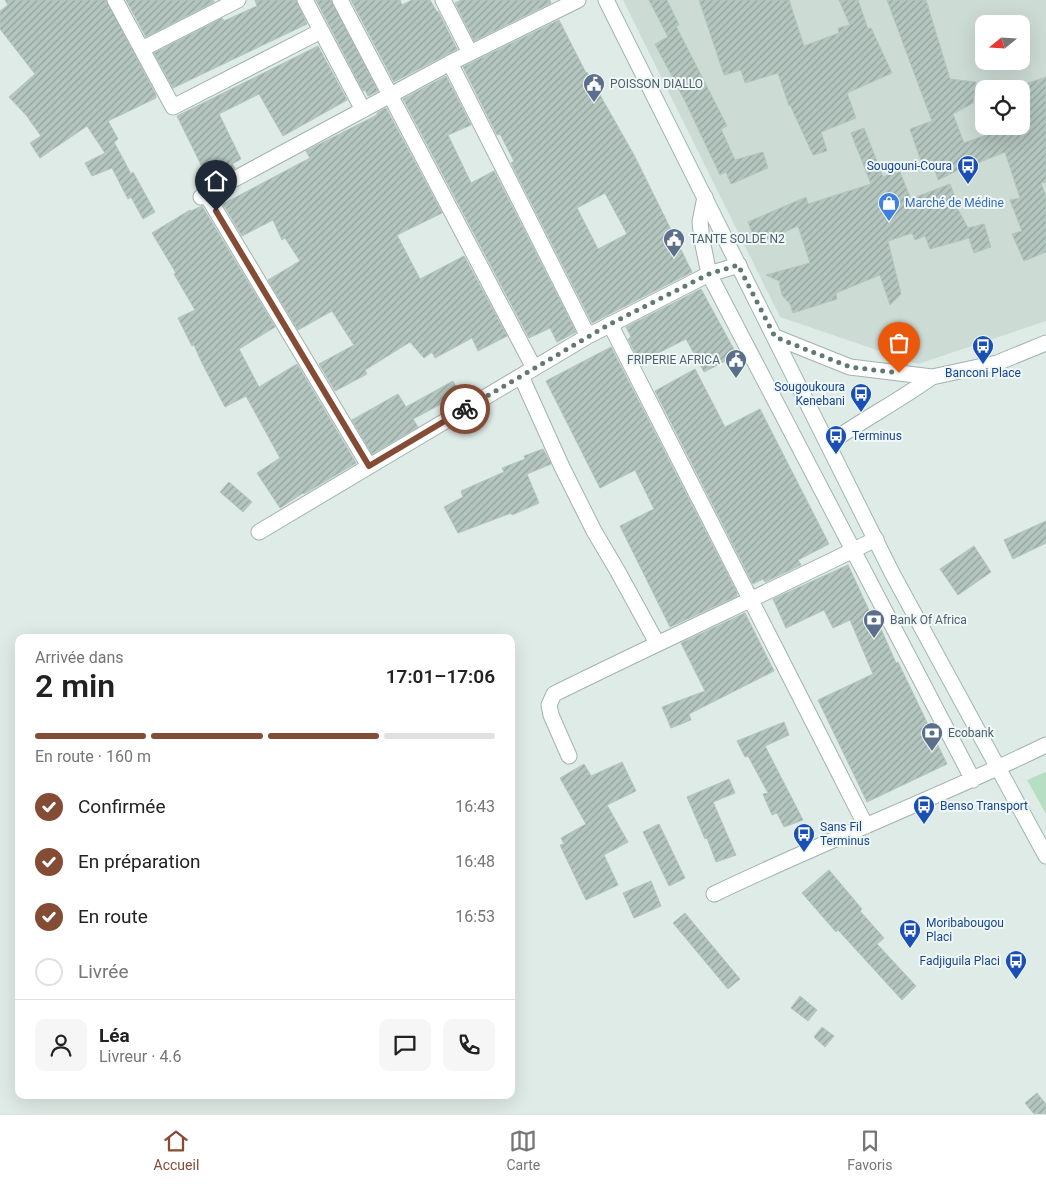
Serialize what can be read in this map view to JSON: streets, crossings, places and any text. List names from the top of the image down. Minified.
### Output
{"places":{"public building":["POISSON DIALLO","TANTE SOLDE N2","FRIPERIE AFRICA"],"bus stop":["Sougouni-Coura","Banconi Place","Sougoukoura Kenebani","Terminus","Benso Transport","Sans Fil Terminus","Moribabougou Placi","Fadjiguila Placi"],"shop":["Marché de Médine"],"bank":["Bank Of Africa","Ecobank"]},"north":"left","page":{"heading":["2 min","Arrivée dans","17:01–17:06"],"panel":["Léa","Livreur · 4.6"],"bar":"En route · 160 m","list":[["Confirmée","16:43"],["En préparation","16:48"],["En route","16:53"],"Livrée"],"tabs":["Accueil","Carte","Favoris"]}}
